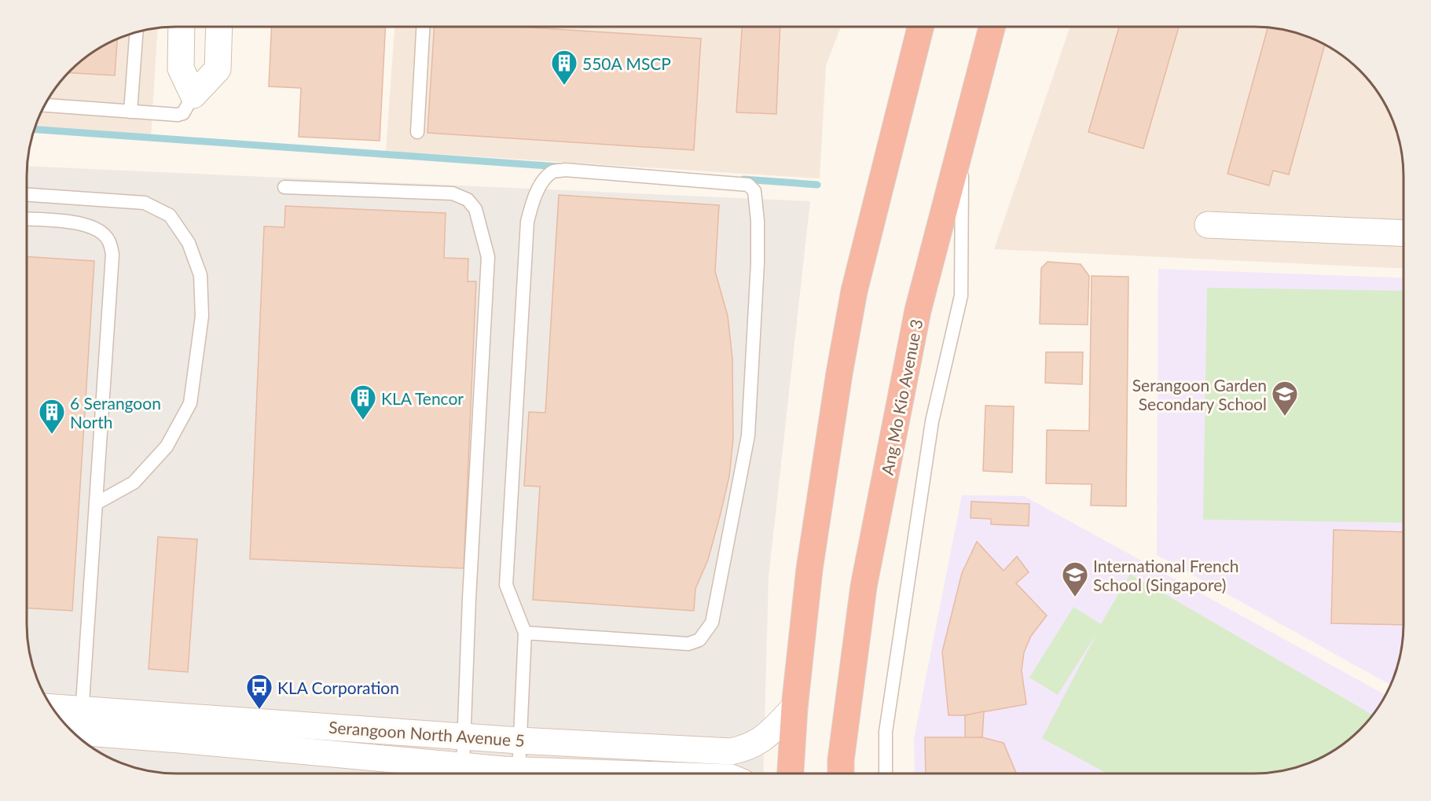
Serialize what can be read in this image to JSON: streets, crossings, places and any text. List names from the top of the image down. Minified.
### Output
{"streets":{"highway":["Ang Mo Kio Avenue 3"],"street":["Serangoon North Avenue 5"]},"places":{"building":["550A MSCP","KLA Tencor","6 Serangoon North"],"school or university":["Serangoon Garden Secondary School","International French School (Singapore)"],"bus stop":["KLA Corporation"]}}
